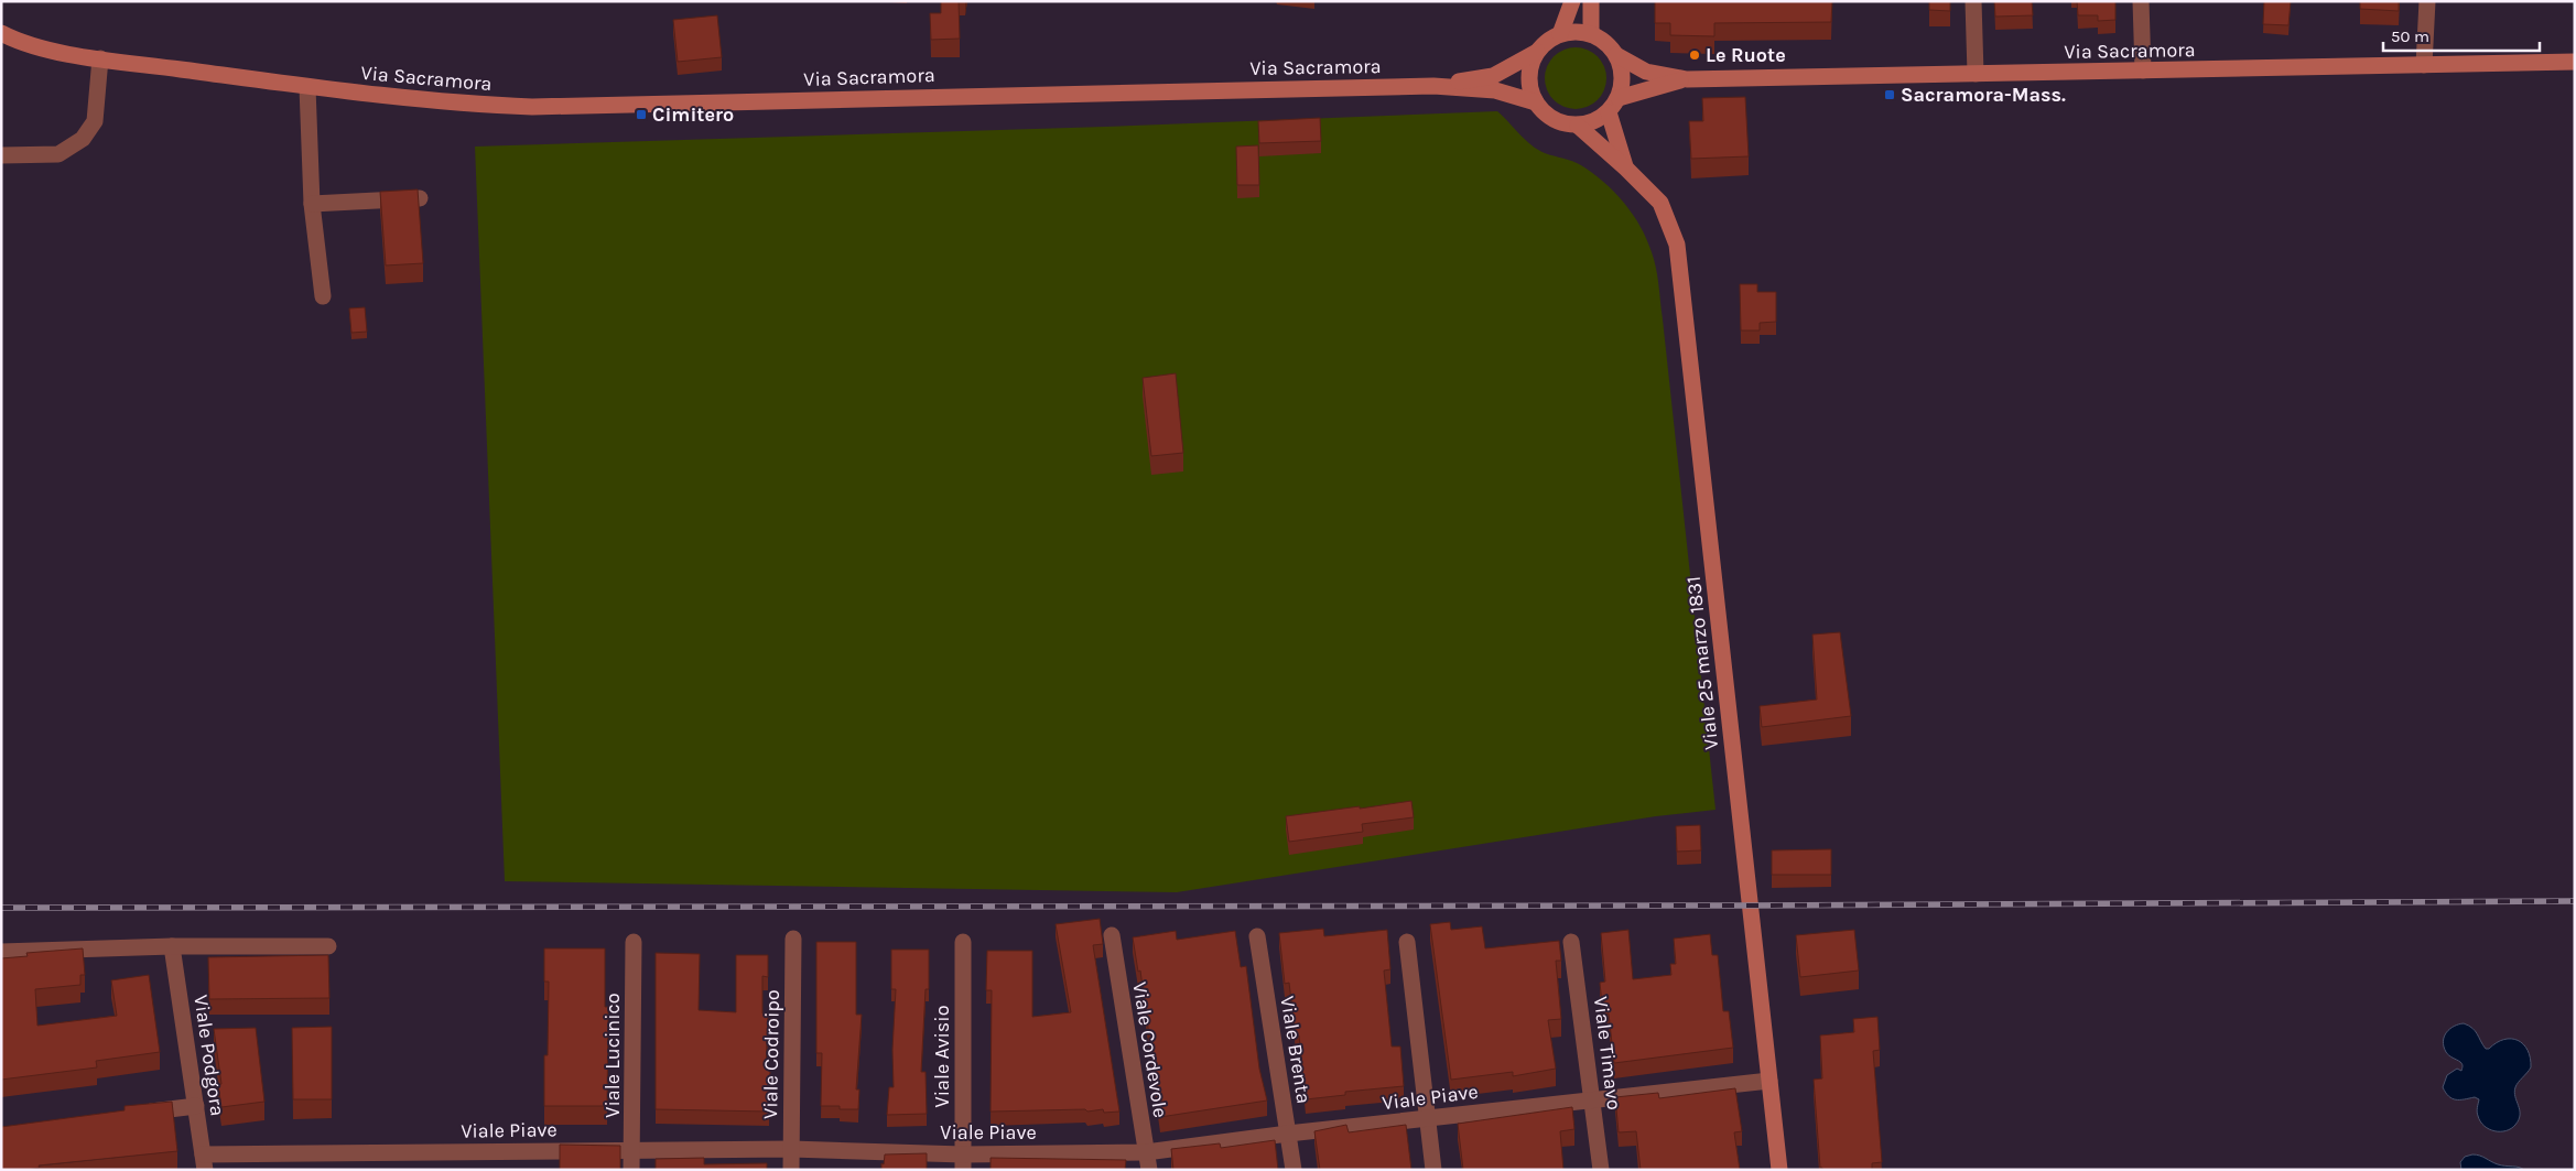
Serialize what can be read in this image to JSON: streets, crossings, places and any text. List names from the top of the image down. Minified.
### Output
{"streets":{"street":["Via Sacramora","Viale 25 marzo 1831","Viale Cordevole","Viale Brenta","Viale Timavo","Viale Codroipo","Viale Podgora","Viale Lucinico","Viale Avisio","Viale Piave"]},"crossings":[["Via Sacramora","Viale 25 marzo 1831"],["Viale 25 marzo 1831","Viale Piave"],["Viale Cordevole","Viale Piave"],["Viale Brenta","Viale Piave"],["Viale Timavo","Viale Piave"],["Viale Codroipo","Viale Piave"],["Viale Podgora","Viale Piave"],["Viale Lucinico","Viale Piave"],["Viale Avisio","Viale Piave"]],"places":{"other":["Le Ruote"],"transit":["Sacramora-Mass.","Cimitero"]},"scale_bar":"50 m"}
